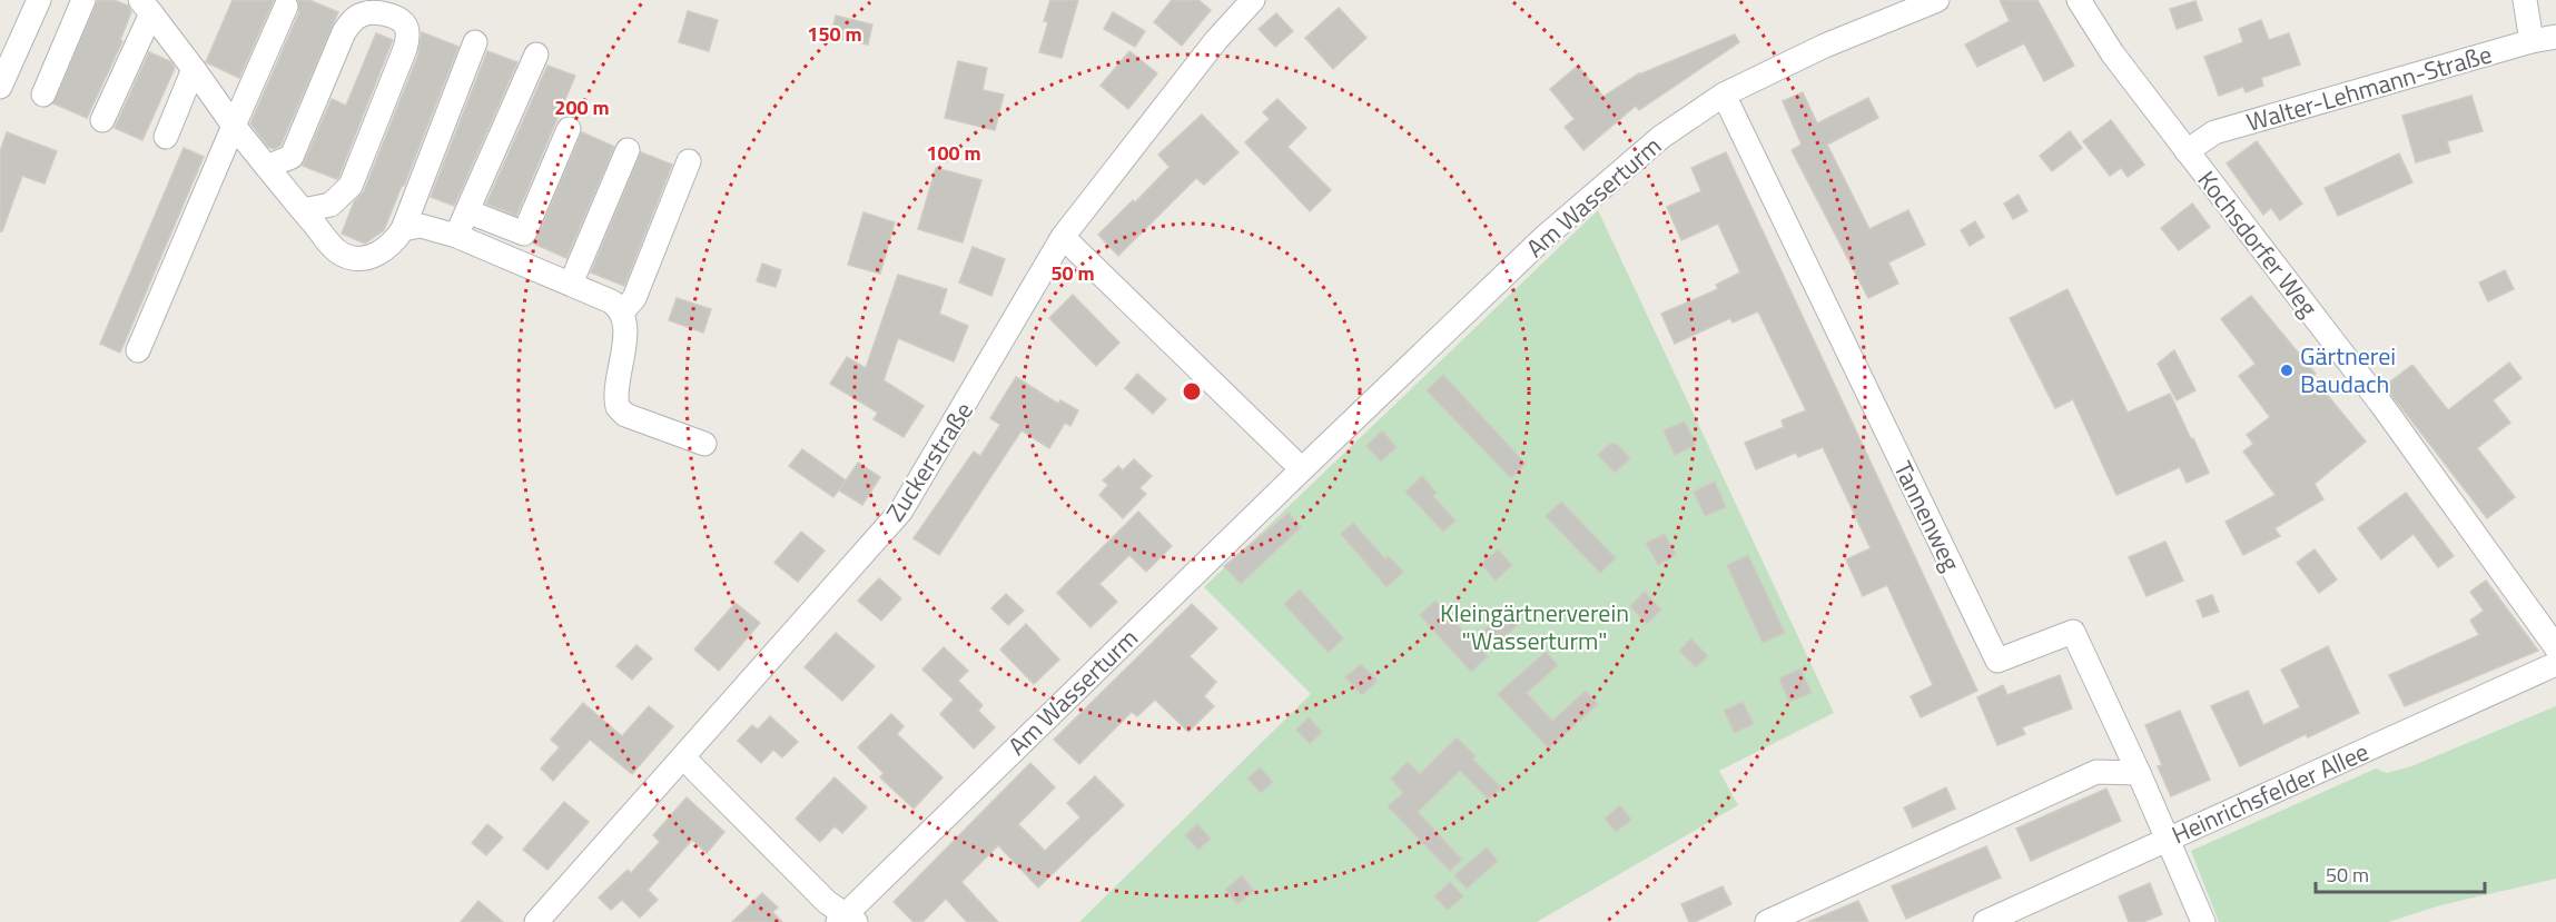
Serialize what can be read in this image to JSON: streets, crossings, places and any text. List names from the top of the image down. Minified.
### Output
{"streets":{"street":["Walter-Lehmann-Straße","Am Wasserturm","Kochsdorfer Weg","Zuckerstraße","Tannenweg","Heinrichsfelder Allee"]},"crossings":[["Walter-Lehmann-Straße","Kochsdorfer Weg"],["Am Wasserturm","Zuckerstraße"],["Am Wasserturm","Tannenweg"],["Tannenweg","Heinrichsfelder Allee"]],"parks":["Kleingärtnerverein \"Wasserturm\""],"places":["Gärtnerei Baudach"],"scale_bar":"50 m","rings":["150 m","200 m","100 m","50 m"]}
